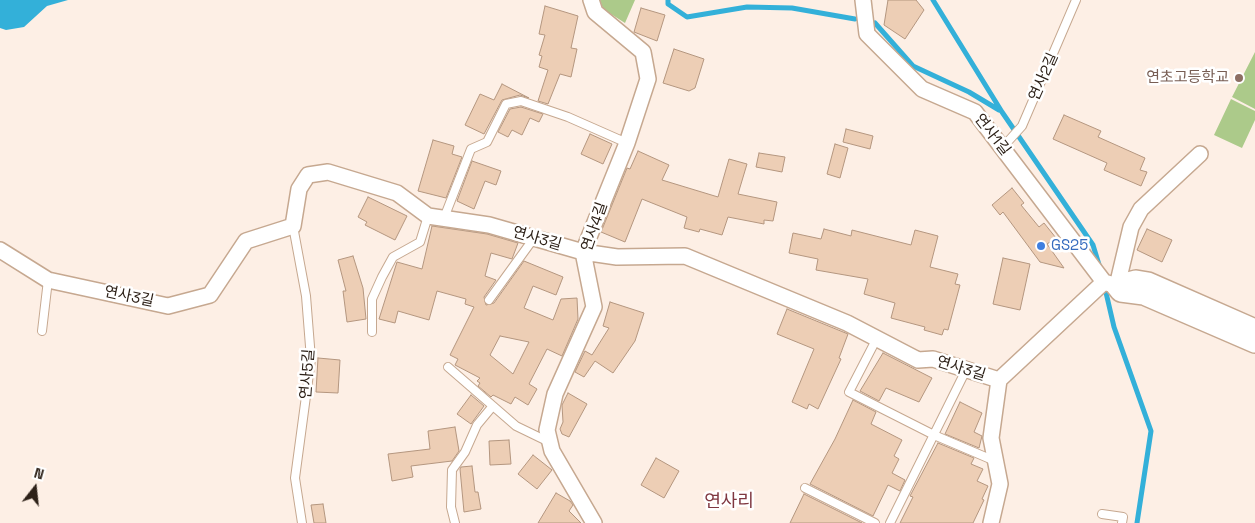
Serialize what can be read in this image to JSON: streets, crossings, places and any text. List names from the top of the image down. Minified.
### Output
{"streets":{"street":["연사1길","연사4길","연사3길"],"lane":["연사2길","연사5길"]},"crossings":[["연사2길","연사1길"],["연사4길","연사3길"],["연사3길","연사5길"]],"districts":["연사리"],"places":["연초고등학교","GS25"],"north":"top"}
